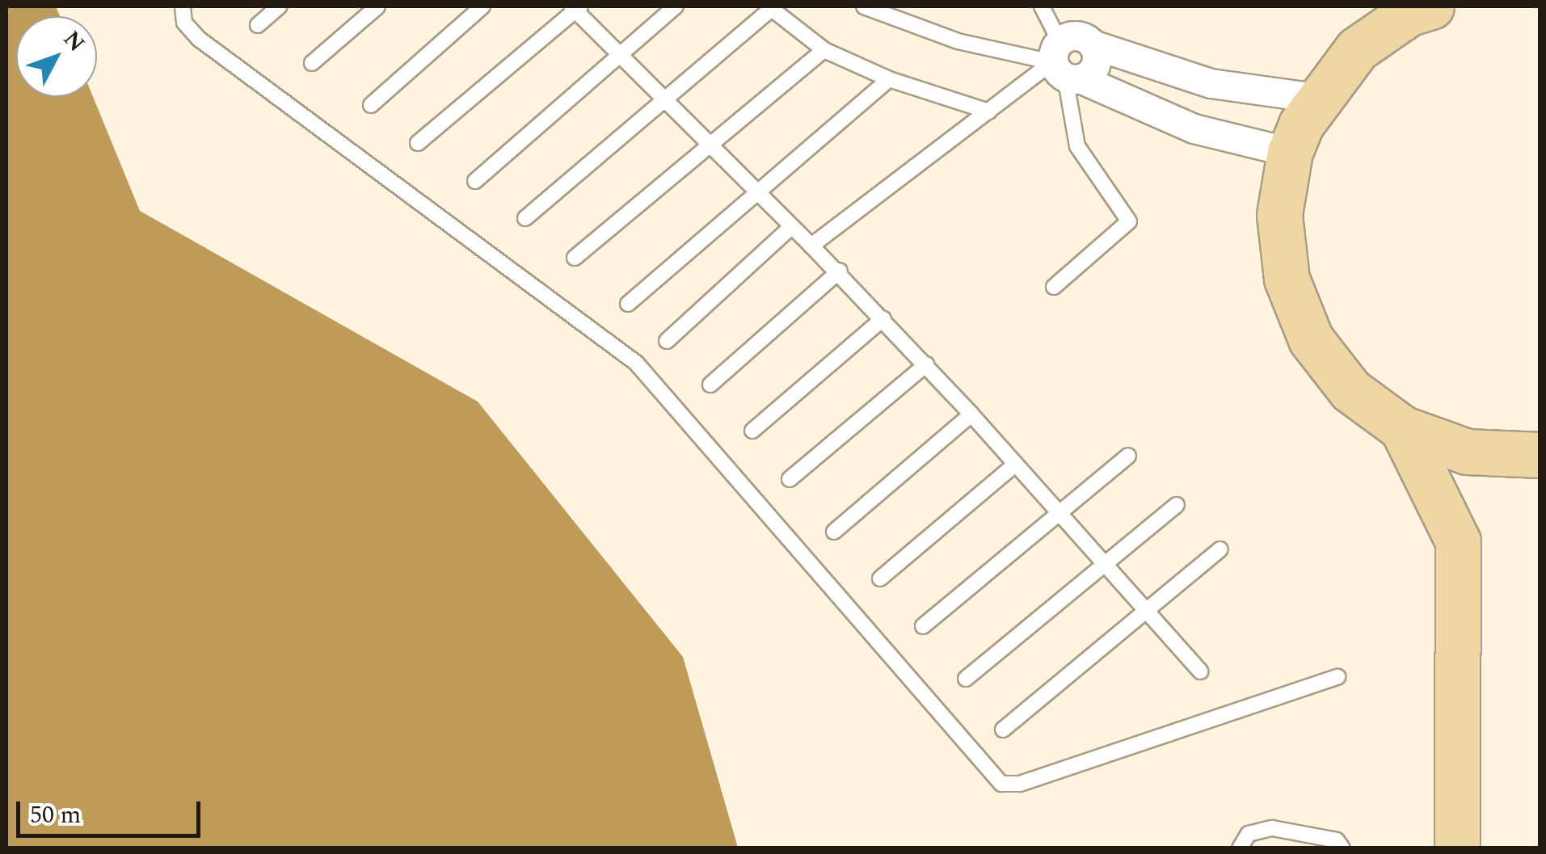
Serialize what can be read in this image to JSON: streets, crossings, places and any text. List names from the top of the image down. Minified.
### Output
{"scale_bar":"50 m","north":"top right"}
